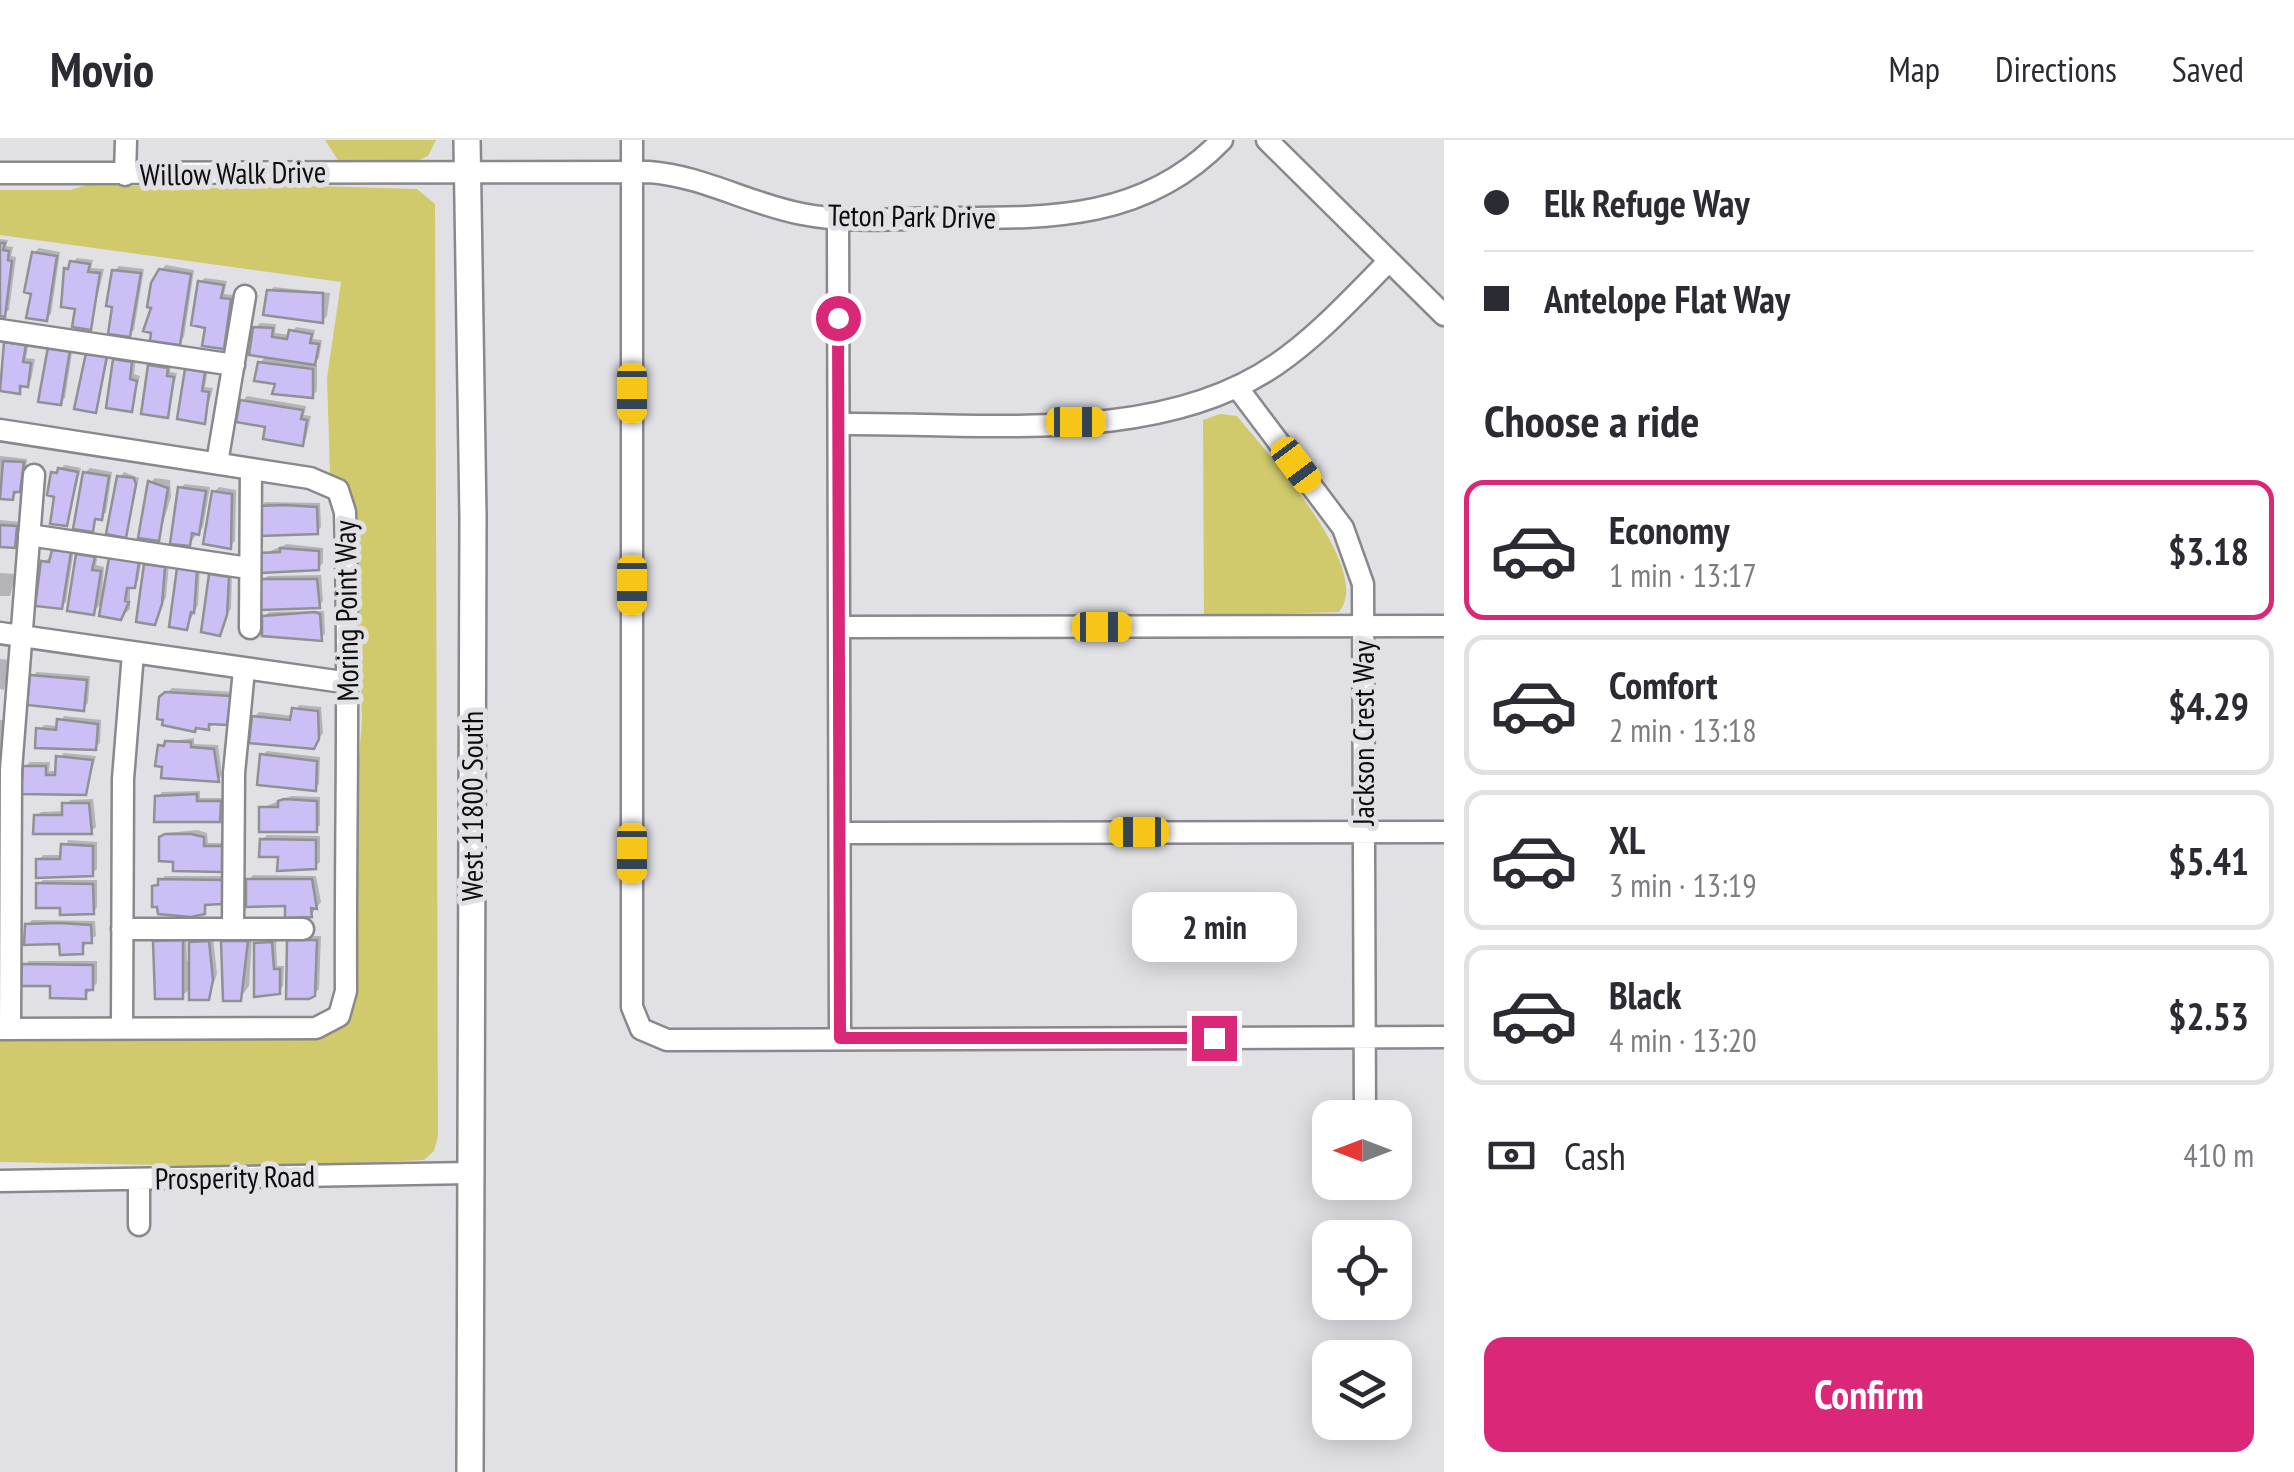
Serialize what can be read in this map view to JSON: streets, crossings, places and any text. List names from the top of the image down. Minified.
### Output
{"streets":{"main road":["West 11800 South"],"street":["Willow Walk Drive","Teton Park Drive","Moring Point Way","Jackson Crest Way","Prosperity Road"]},"crossings":[["Willow Walk Drive","Teton Park Drive"],["Willow Walk Drive","West 11800 South"],["Teton Park Drive","West 11800 South"],["West 11800 South","Prosperity Road"]],"north":"left","page":{"header":"Movio","nav":["Map","Directions","Saved"],"banner":["Elk Refuge Way","Antelope Flat Way"],"heading":"Choose a ride","list":[{"name":"Economy","note":"1 min · 13:17","value":"$3.18"},{"name":"Comfort","note":"2 min · 13:18","value":"$4.29"},{"name":"XL","note":"3 min · 13:19","value":"$5.41"},{"name":"Black","note":"4 min · 13:20","value":"$2.53"}],"bubble":"2 min","pay":["Cash","410 m"],"buttons":"Confirm"}}
